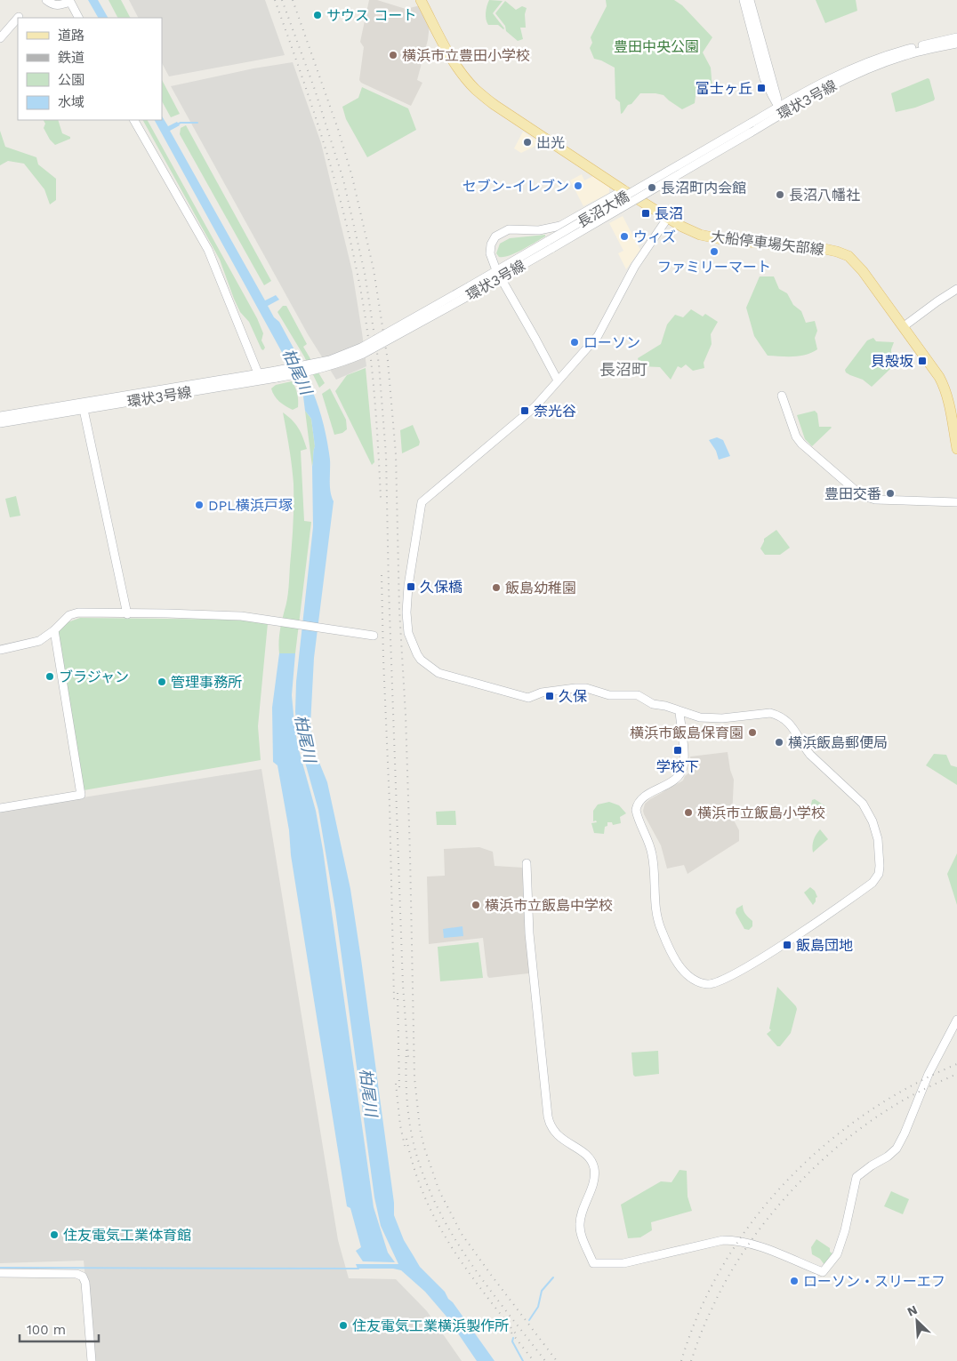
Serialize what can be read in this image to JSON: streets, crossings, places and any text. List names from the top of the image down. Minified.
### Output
{"streets":{"main road":["大船停車場矢部線"],"street":["環状3号線","長沼大橋"]},"crossings":[["環状3号線","長沼大橋"]],"districts":["長沼町"],"water":["柏尾川"],"parks":["豊田中央公園"],"places":{"other":["サウス コート","横浜市立豊田小学校","出光","セブン-イレブン","長沼町内会館","長沼八幡社","ウィズ","ファミリーマート","ローソン","豊田交番","DPL横浜戸塚","飯島幼稚園","ブラジャン","管理事務所","横浜市飯島保育園","横浜飯島郵便局","横浜市立飯島小学校","横浜市立飯島中学校","住友電気工業体育館","ローソン・スリーエフ","住友電気工業横浜製作所"],"transit":["富士ヶ丘","長沼","貝殻坂","奈光谷","久保橋","久保","学校下","飯島団地"]},"legend":["道路","鉄道","公園","水域"],"scale_bar":"100 m","north":"top left"}
